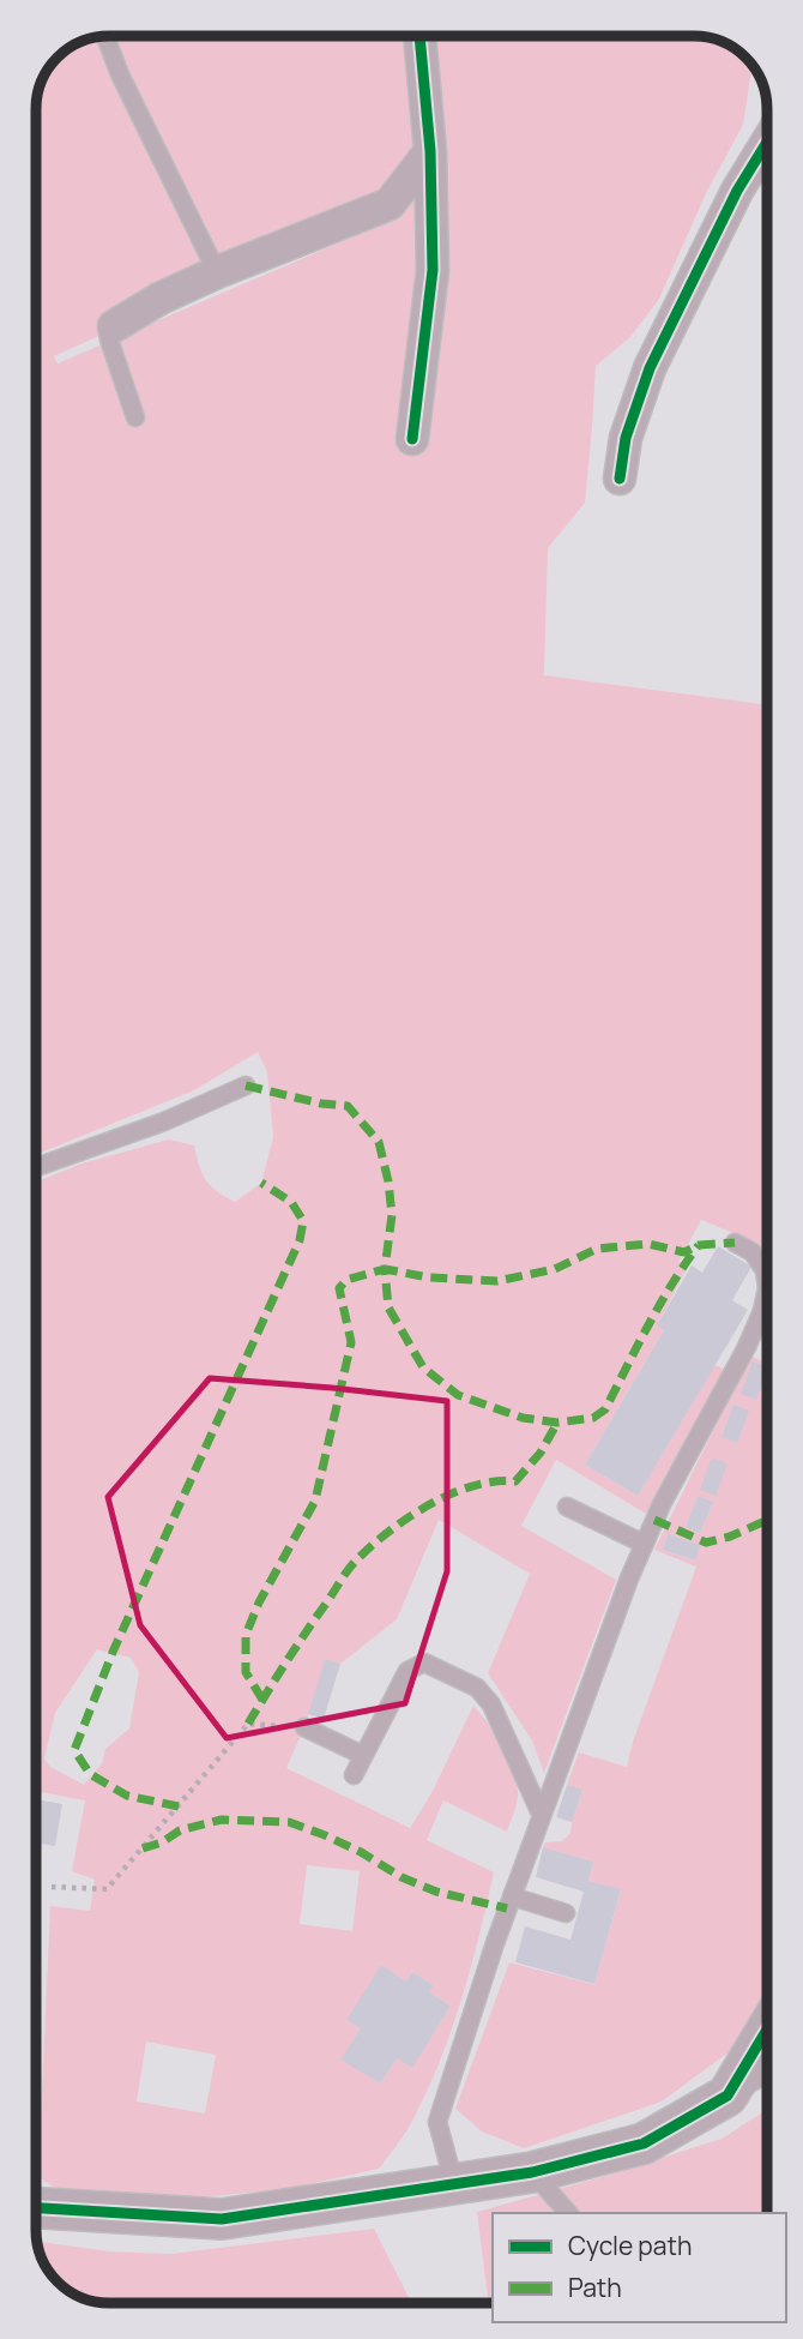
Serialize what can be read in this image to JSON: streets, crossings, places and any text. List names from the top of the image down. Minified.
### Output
{"legend":["Cycle path","Path"]}
